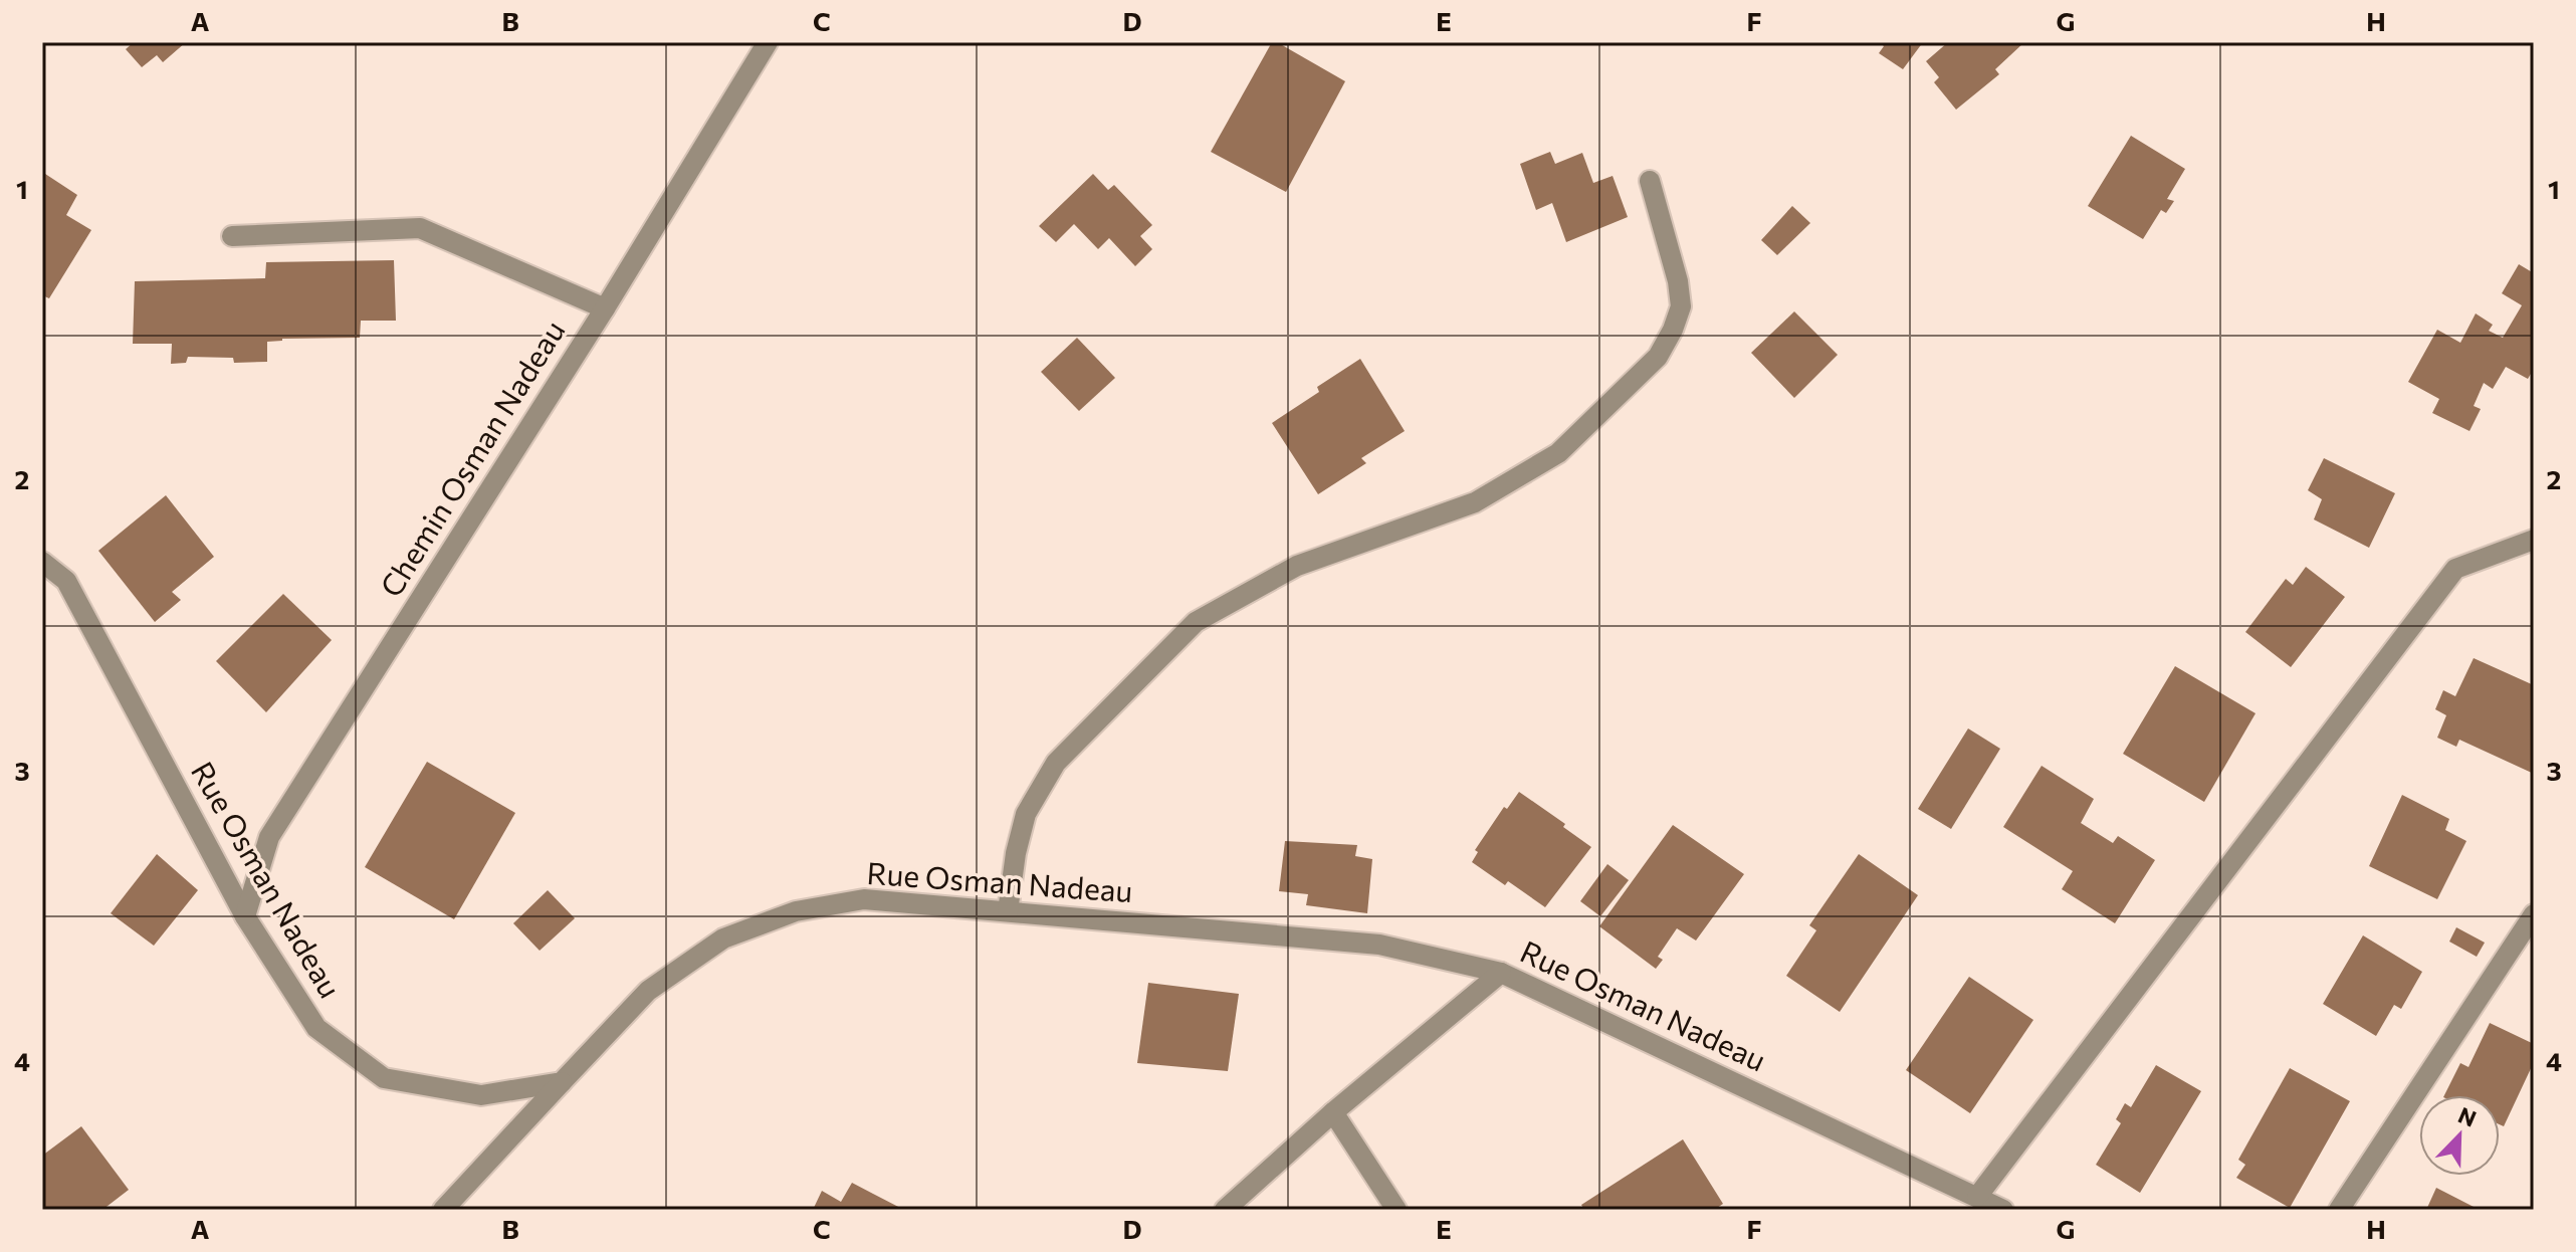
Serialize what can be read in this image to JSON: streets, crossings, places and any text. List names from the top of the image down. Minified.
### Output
{"streets":{"street":["Chemin Osman Nadeau","Rue Osman Nadeau"]},"crossings":[["Chemin Osman Nadeau","Rue Osman Nadeau"]],"north":"top right","grid":{"columns":["A","B","C","D","E","F","G","H"],"rows":["1","2","3","4"]}}
